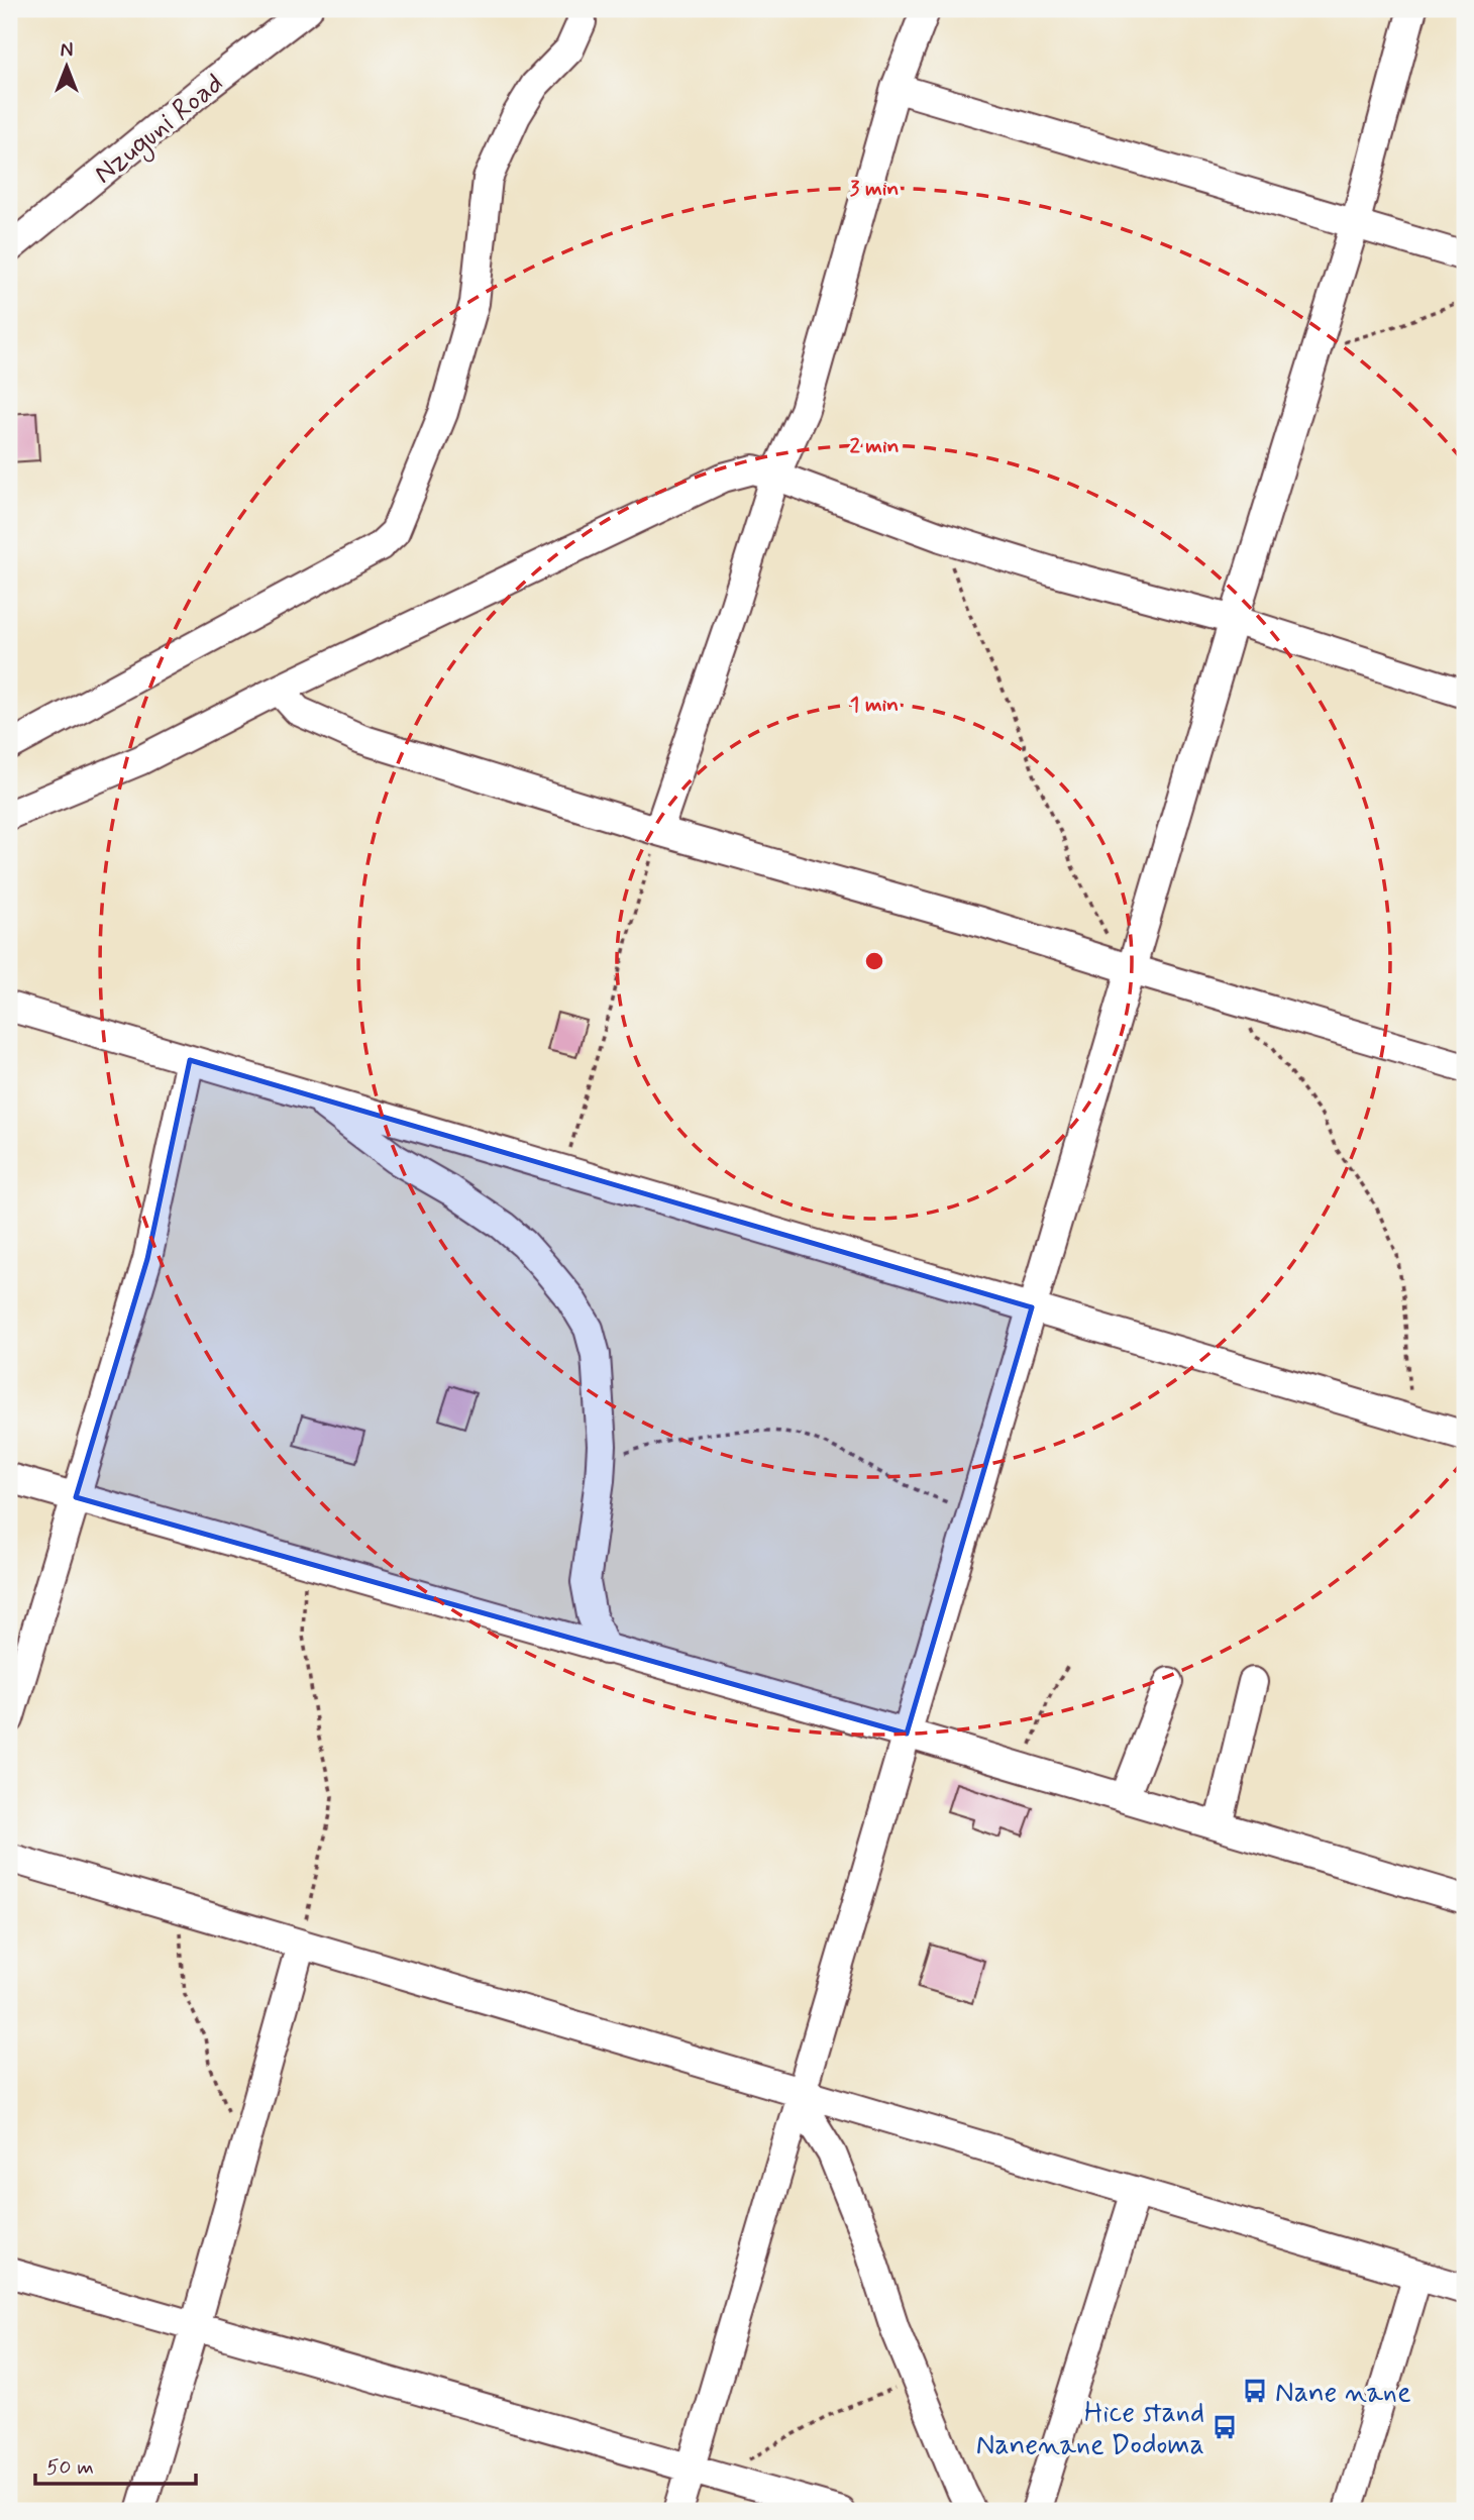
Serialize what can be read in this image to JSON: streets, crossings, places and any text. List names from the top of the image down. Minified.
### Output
{"streets":{"street":["Nzuguni Road"]},"places":{"bus stop":["Nane nane","Hice stand Nanenane Dodoma"]},"scale_bar":"50 m","north":"top","rings":["3 min","2 min","1 min"]}
